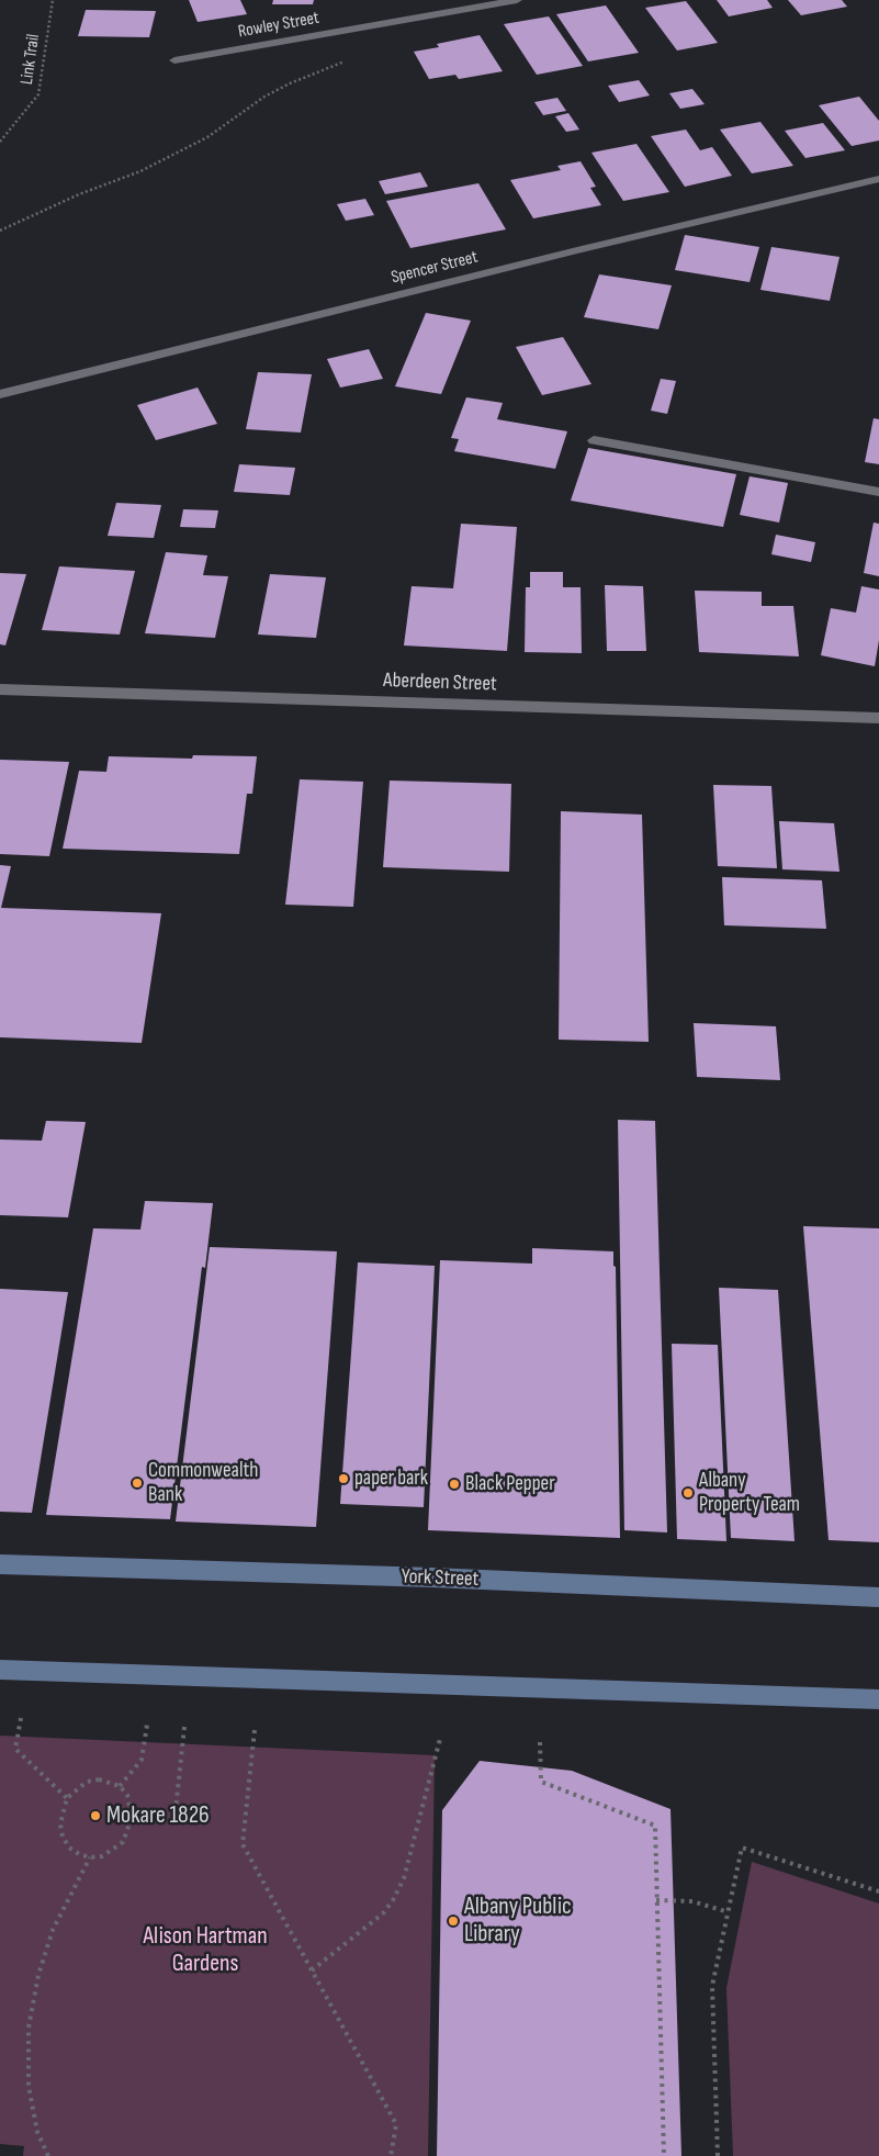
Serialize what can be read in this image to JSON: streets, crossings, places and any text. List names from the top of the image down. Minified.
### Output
{"streets":{"main road":["York Street"],"street":["Rowley Street","Spencer Street","Aberdeen Street"],"path":["Link Trail"]},"parks":["Alison Hartman Gardens"],"places":["paper bark","Commonwealth Bank","Black Pepper","Albany Property Team","Mokare 1826","Albany Public Library"]}
